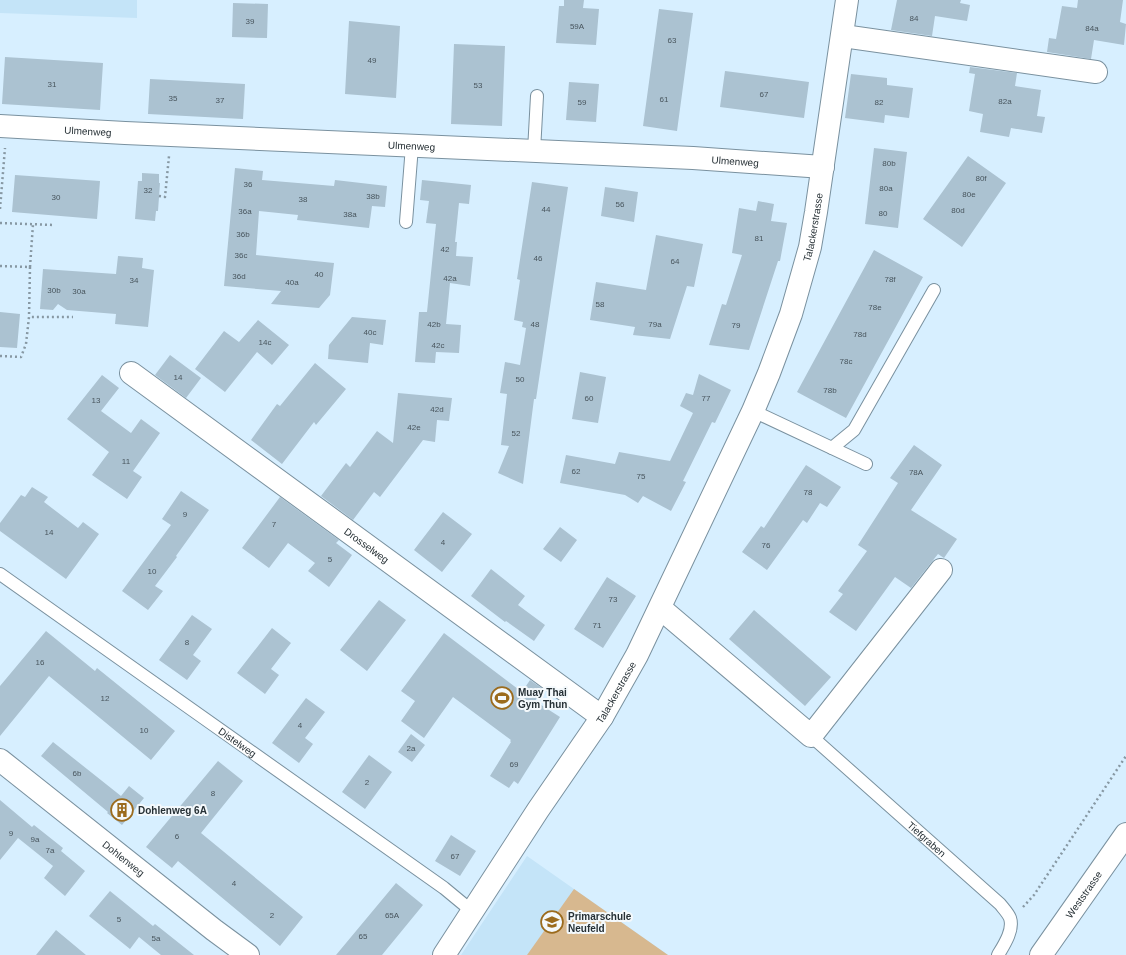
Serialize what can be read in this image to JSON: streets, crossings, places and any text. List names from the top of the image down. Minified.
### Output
{"streets":{"street":["Ulmenweg","Talackerstrasse","Drosselweg","Tiefgraben","Dohlenweg","Weststrasse"],"lane":["Distelweg"]},"crossings":[["Ulmenweg","Talackerstrasse"],["Talackerstrasse","Drosselweg"],["Talackerstrasse","Distelweg"],["Talackerstrasse","Tiefgraben"]],"places":{"sports":["Muay Thai Gym Thun"],"building":["Dohlenweg 6A"],"school or university":["Primarschule Neufeld"]},"house_numbers":["84","39","59A","84a","63","49","31","53","67","35","61","37","82a","59","82","80b","80f","36","80a","32","80e","38b","30","38","56","44","80d","36a","80","38a","36b","81","42","36c","46","64","40","36d","42a","78f","34","40a","30b","30a","58","78e","42b","48","79a","79","40c","78d","14c","42c","78c","14","50","78b","60","77","13","42d","42e","52","11","62","78A","75","78","9","7","14","4","76","5","10","73","71","8","16","12","4","10","2a","69","6b","2","8","9","6","9a","7a","67","4","2","65A","5","65","5a"]}
